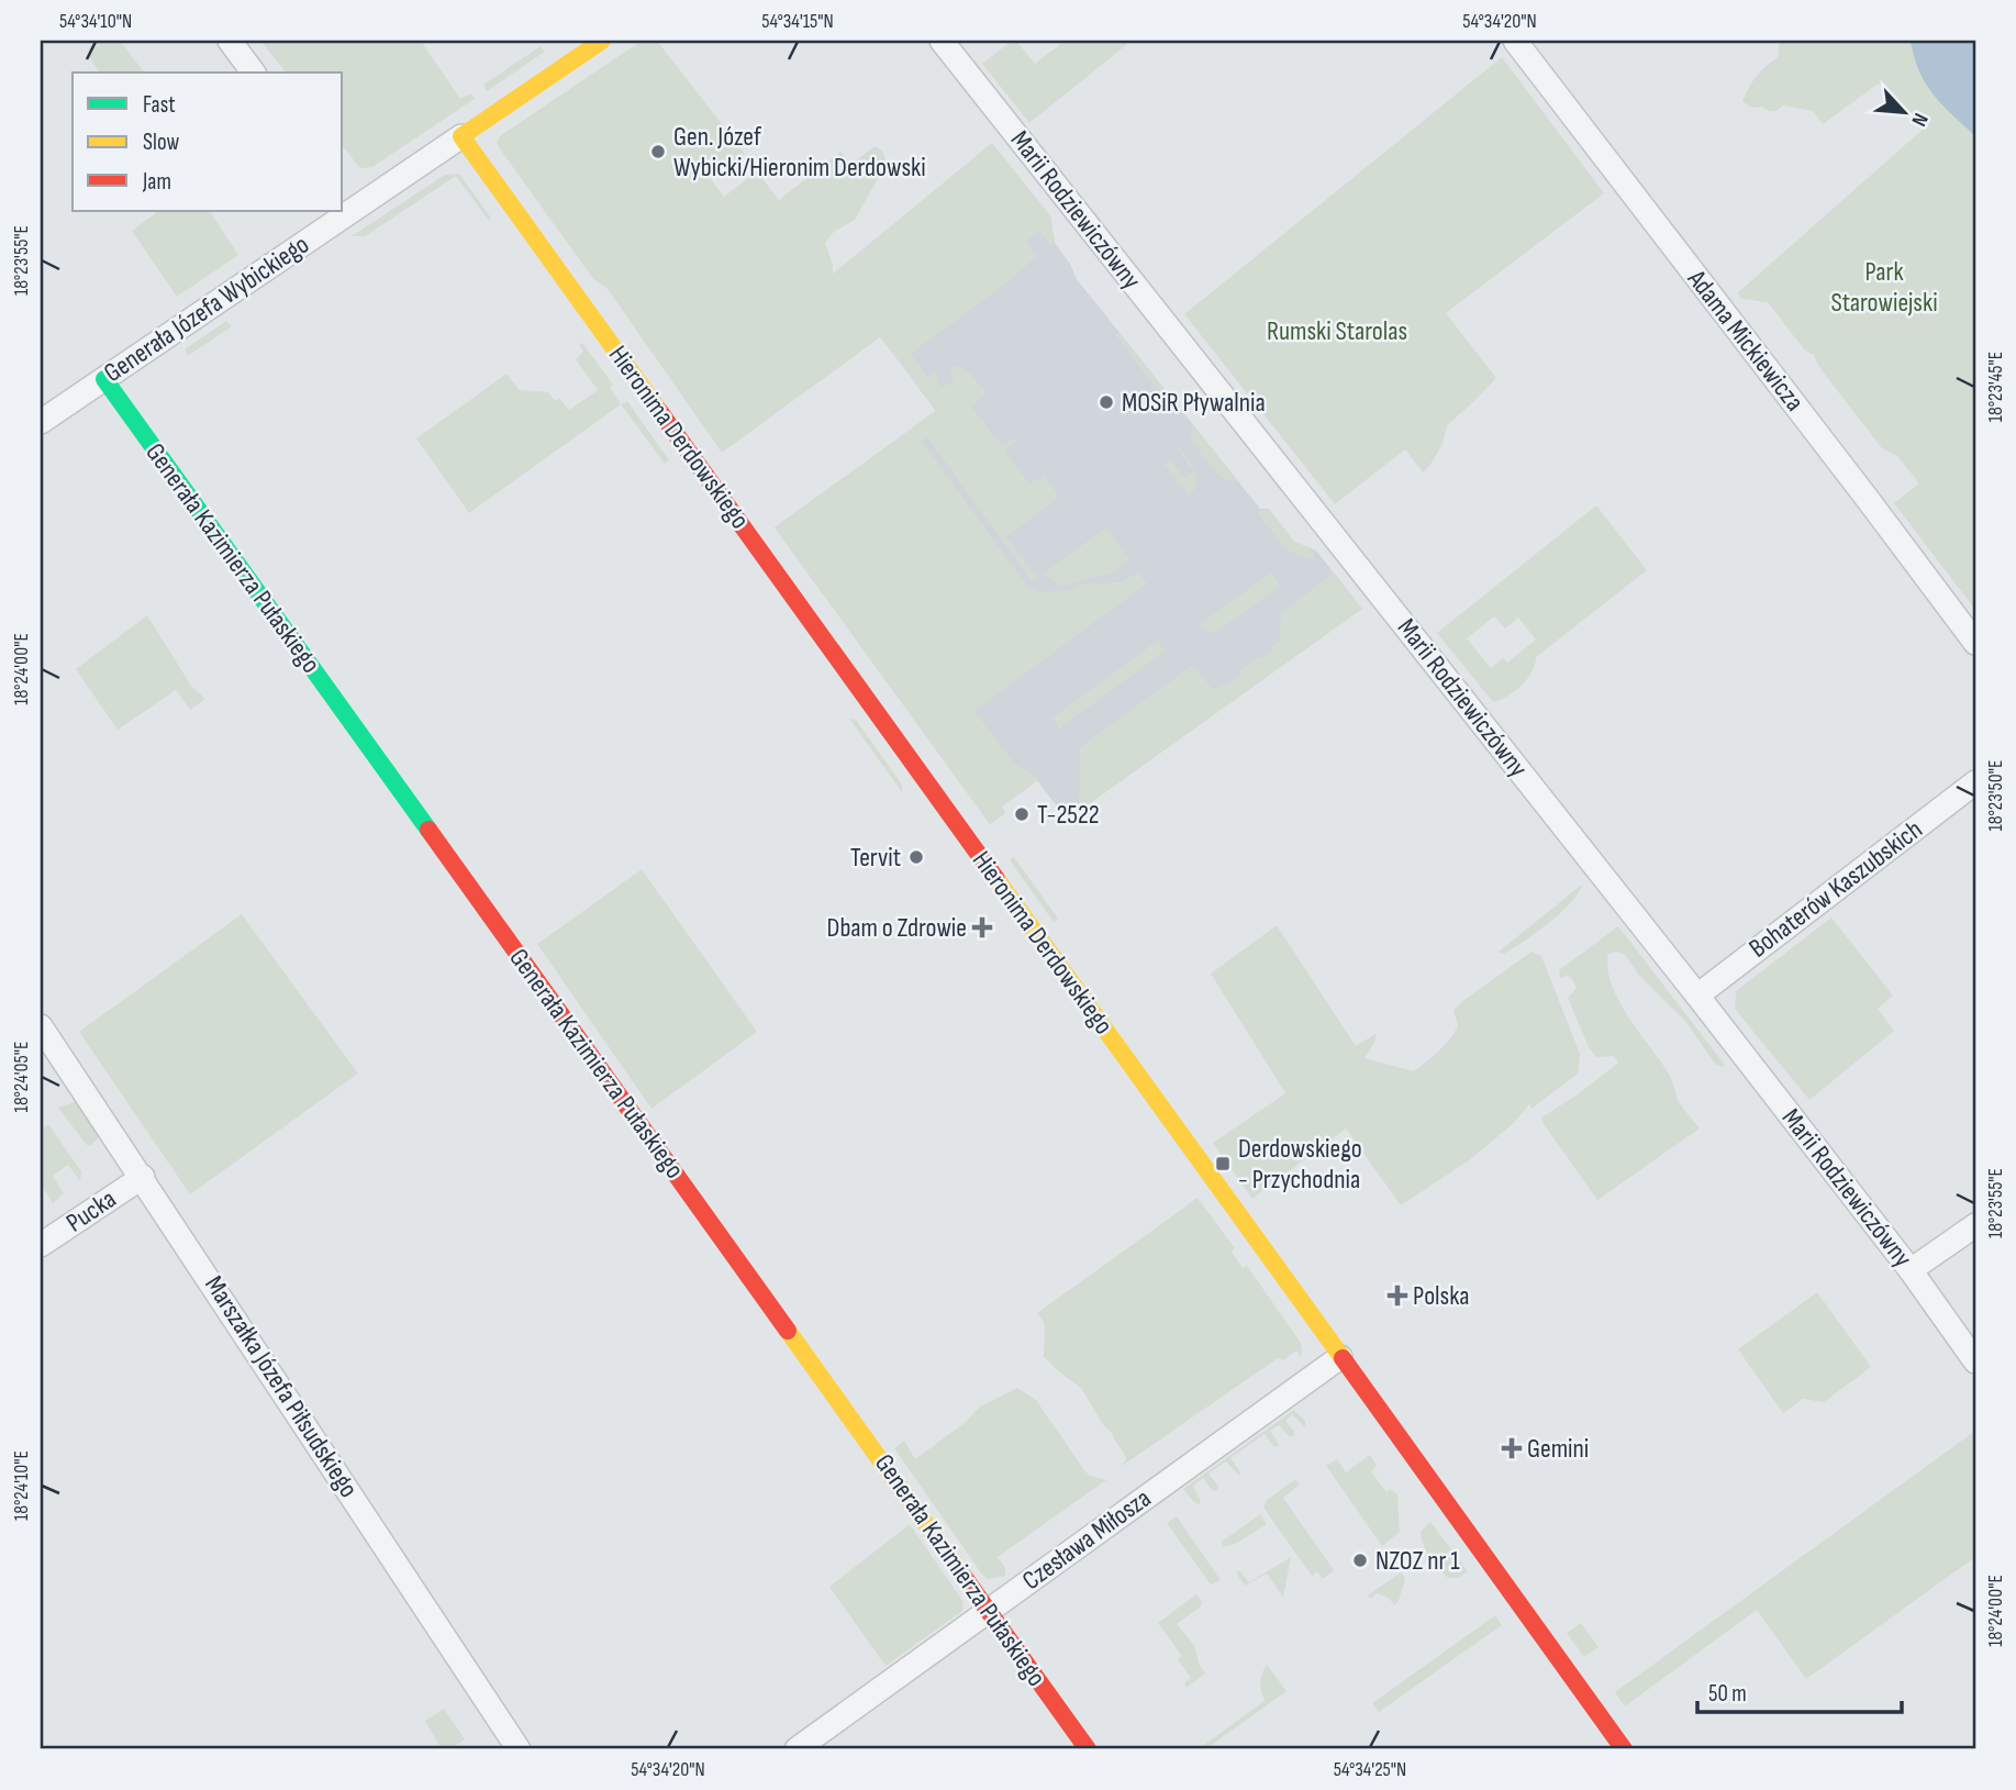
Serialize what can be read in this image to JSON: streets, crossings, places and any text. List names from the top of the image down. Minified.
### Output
{"streets":{"street":["Marii Rodziewiczówny","Generała Józefa Wybickiego","Adama Mickiewicza","Hieronima Derdowskiego","Generała Kazimierza Pułaskiego","Bohaterów Kaszubskich","Pucka","Marszałka Józefa Piłsudskiego","Czesława Miłosza"]},"crossings":[["Marii Rodziewiczówny","Bohaterów Kaszubskich"],["Generała Józefa Wybickiego","Hieronima Derdowskiego"],["Generała Józefa Wybickiego","Generała Kazimierza Pułaskiego"],["Hieronima Derdowskiego","Czesława Miłosza"],["Generała Kazimierza Pułaskiego","Czesława Miłosza"],["Pucka","Marszałka Józefa Piłsudskiego"]],"parks":["Park Starowiejski","Rumski Starolas"],"places":{"other":["Gen. Józef Wybicki/Hieronim Derdowski","MOSiR Pływalnia","T-2522","Tervit","NZOZ nr 1"],"health":["Dbam o Zdrowie","Polska","Gemini"],"transit":["Derdowskiego - Przychodnia"]},"legend":["Fast","Slow","Jam"],"scale_bar":"50 m","north":"bottom right","coordinates":["54°34'10\"N","54°34'15\"N","54°34'20\"N","18°23'55\"E","18°23'45\"E","18°24'00\"E","18°23'50\"E","18°24'05\"E","18°24'10\"E","54°34'25\"N"]}
